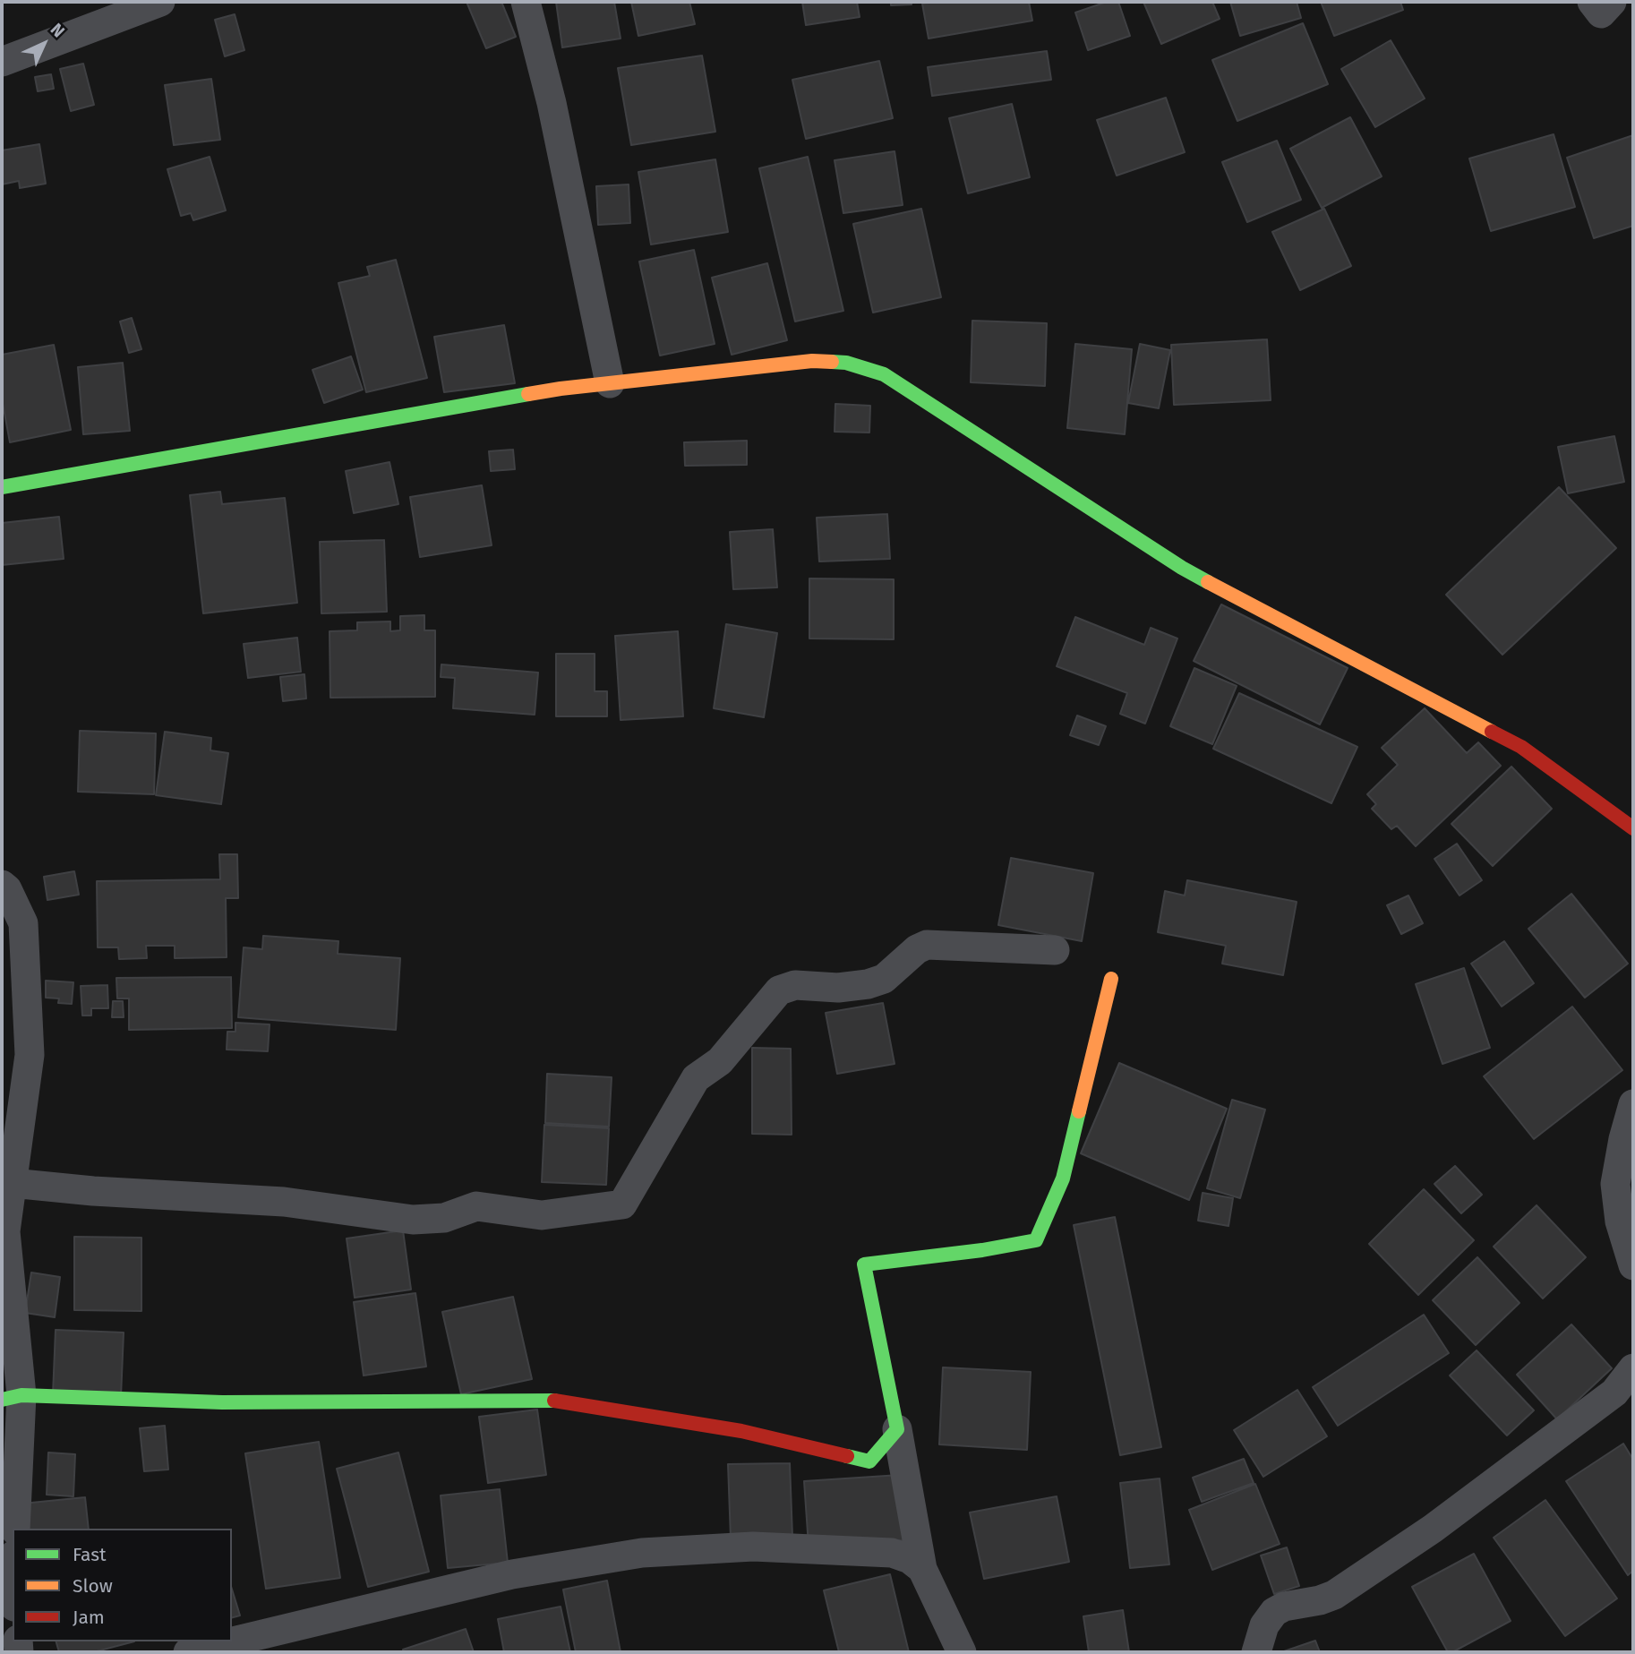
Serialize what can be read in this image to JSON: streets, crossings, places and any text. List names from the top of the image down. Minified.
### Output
{"legend":["Fast","Slow","Jam"],"north":"top right"}
